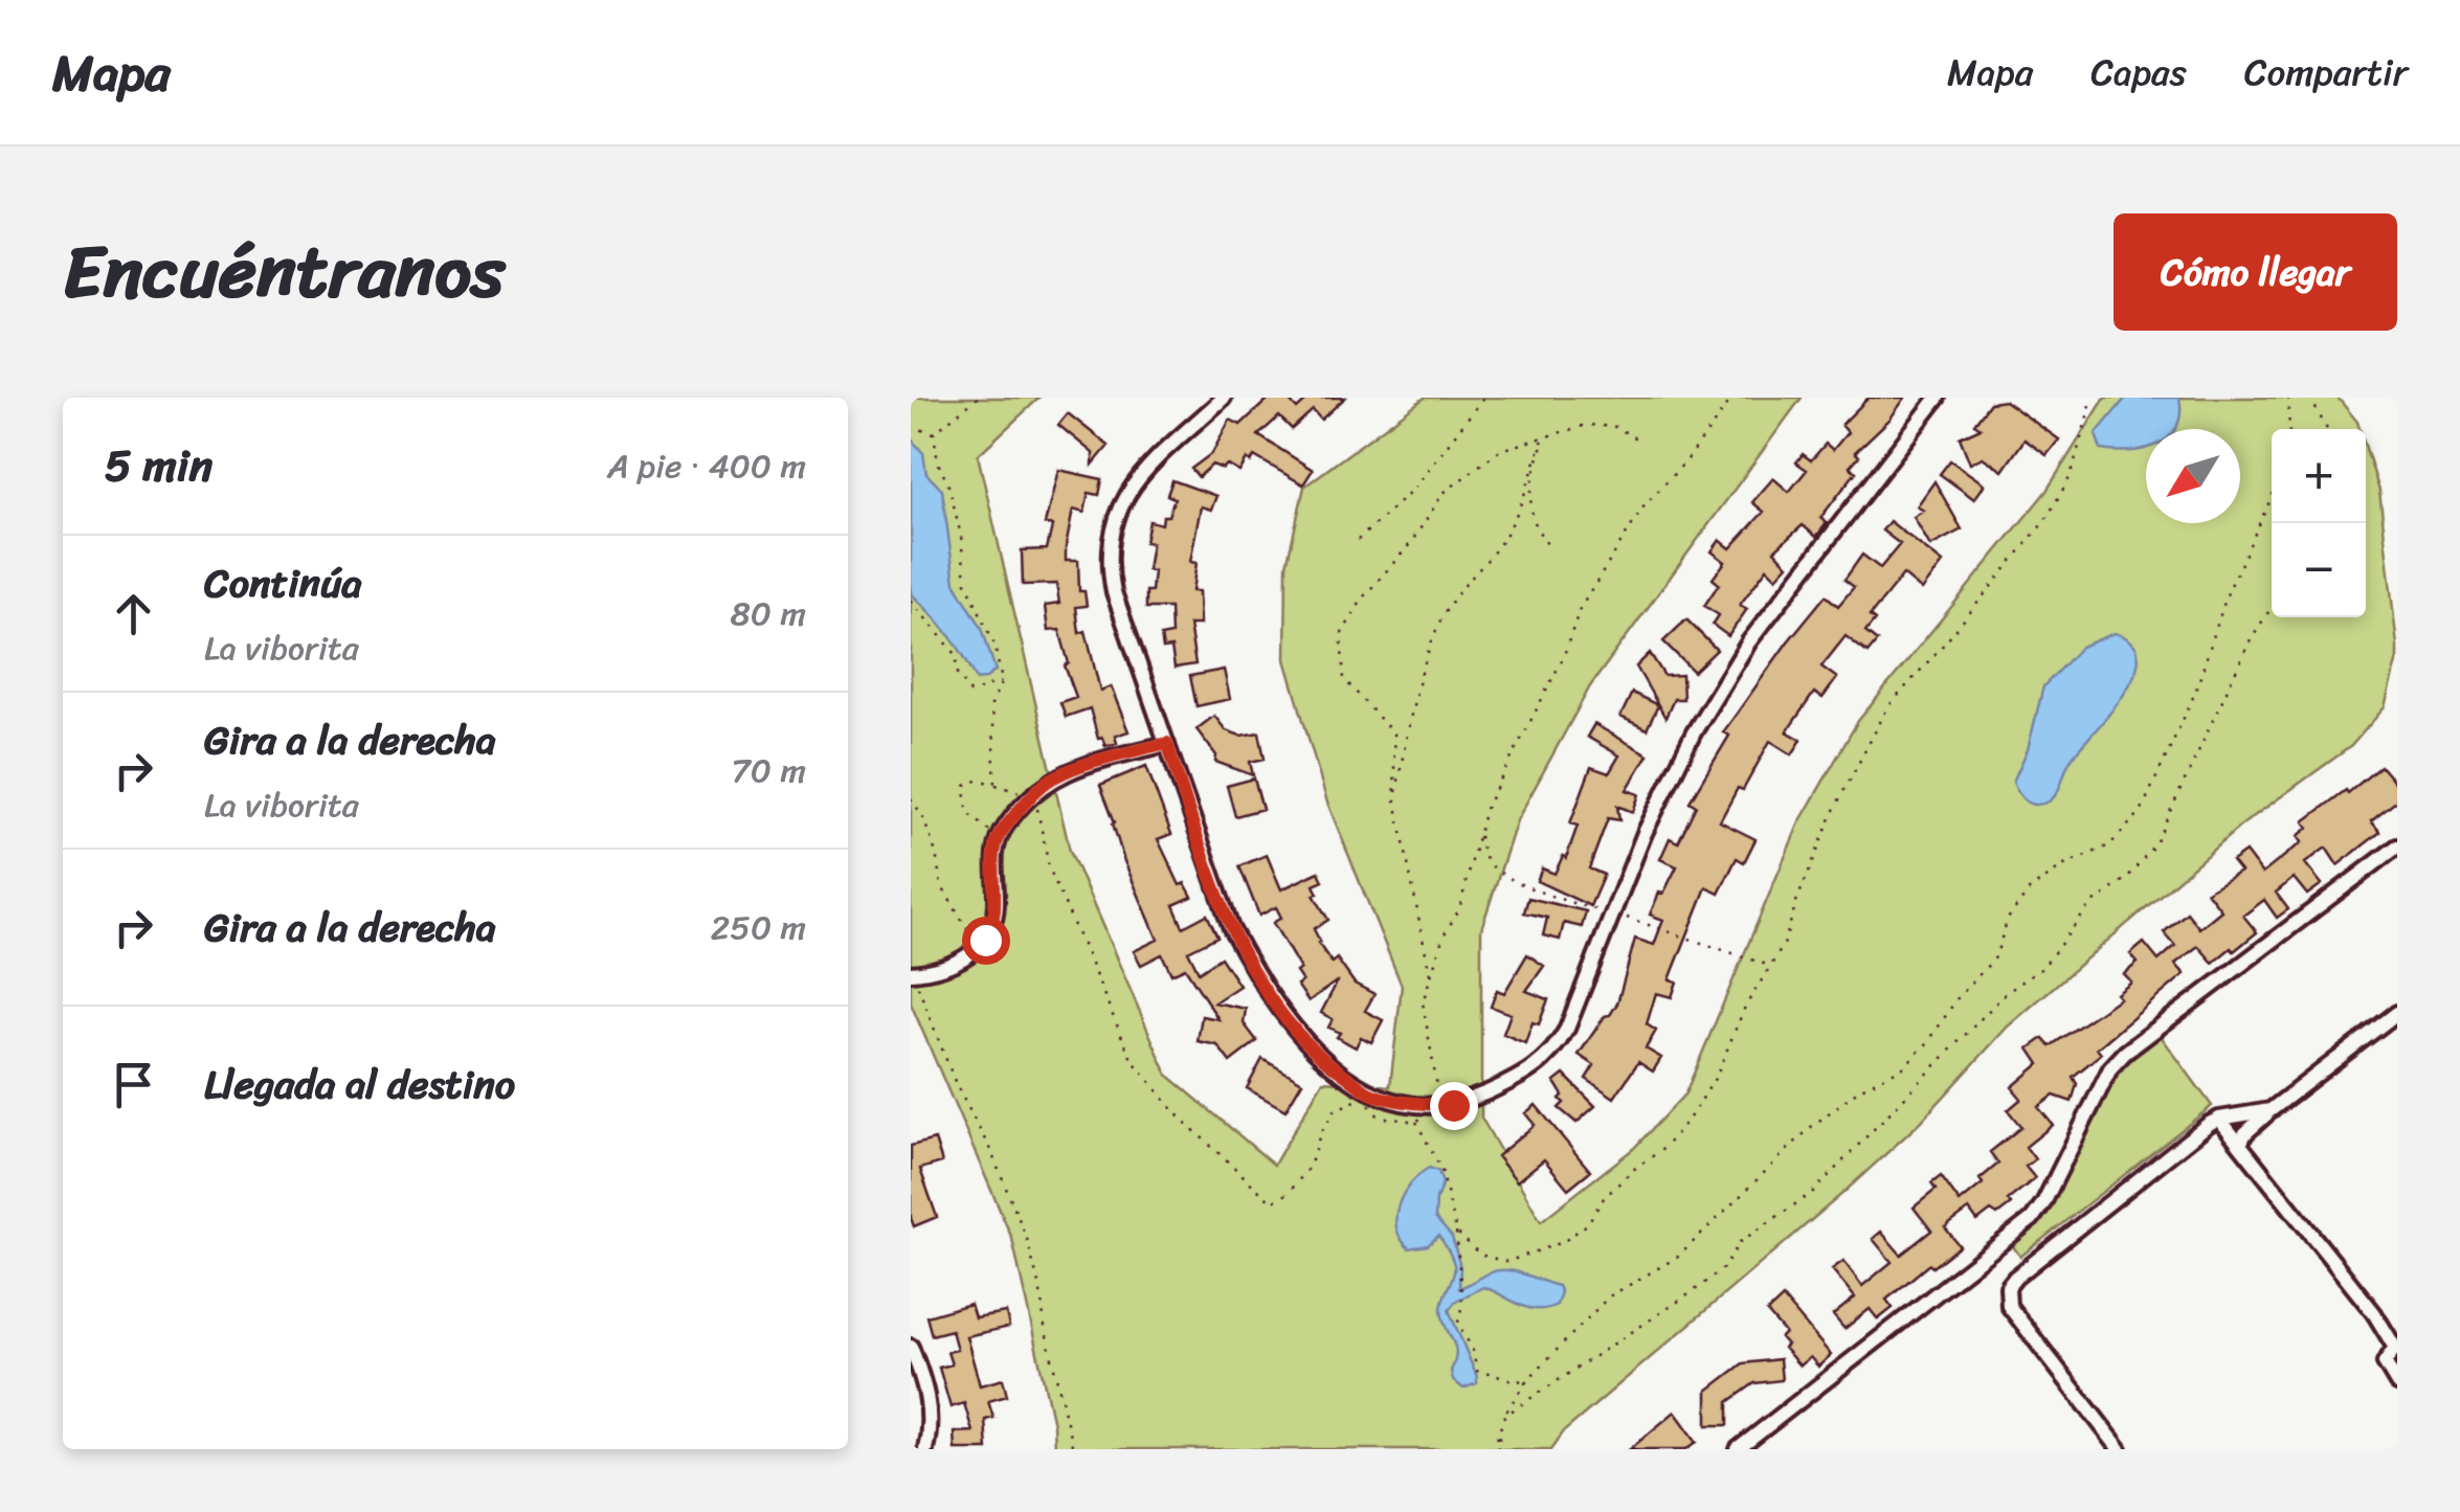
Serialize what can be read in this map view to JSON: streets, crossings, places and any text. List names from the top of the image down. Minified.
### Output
{"north":"bottom left","page":{"header":"Mapa","nav":["Mapa","Capas","Compartir"],"title":"Encuéntranos","buttons":"Cómo llegar","heading":["5 min","A pie · 400 m"],"map_buttons":["+","−"],"list":[["Continúa","La viborita","80 m"],["Gira a la derecha","La viborita","70 m"],["Gira a la derecha","250 m"],"Llegada al destino"]}}
